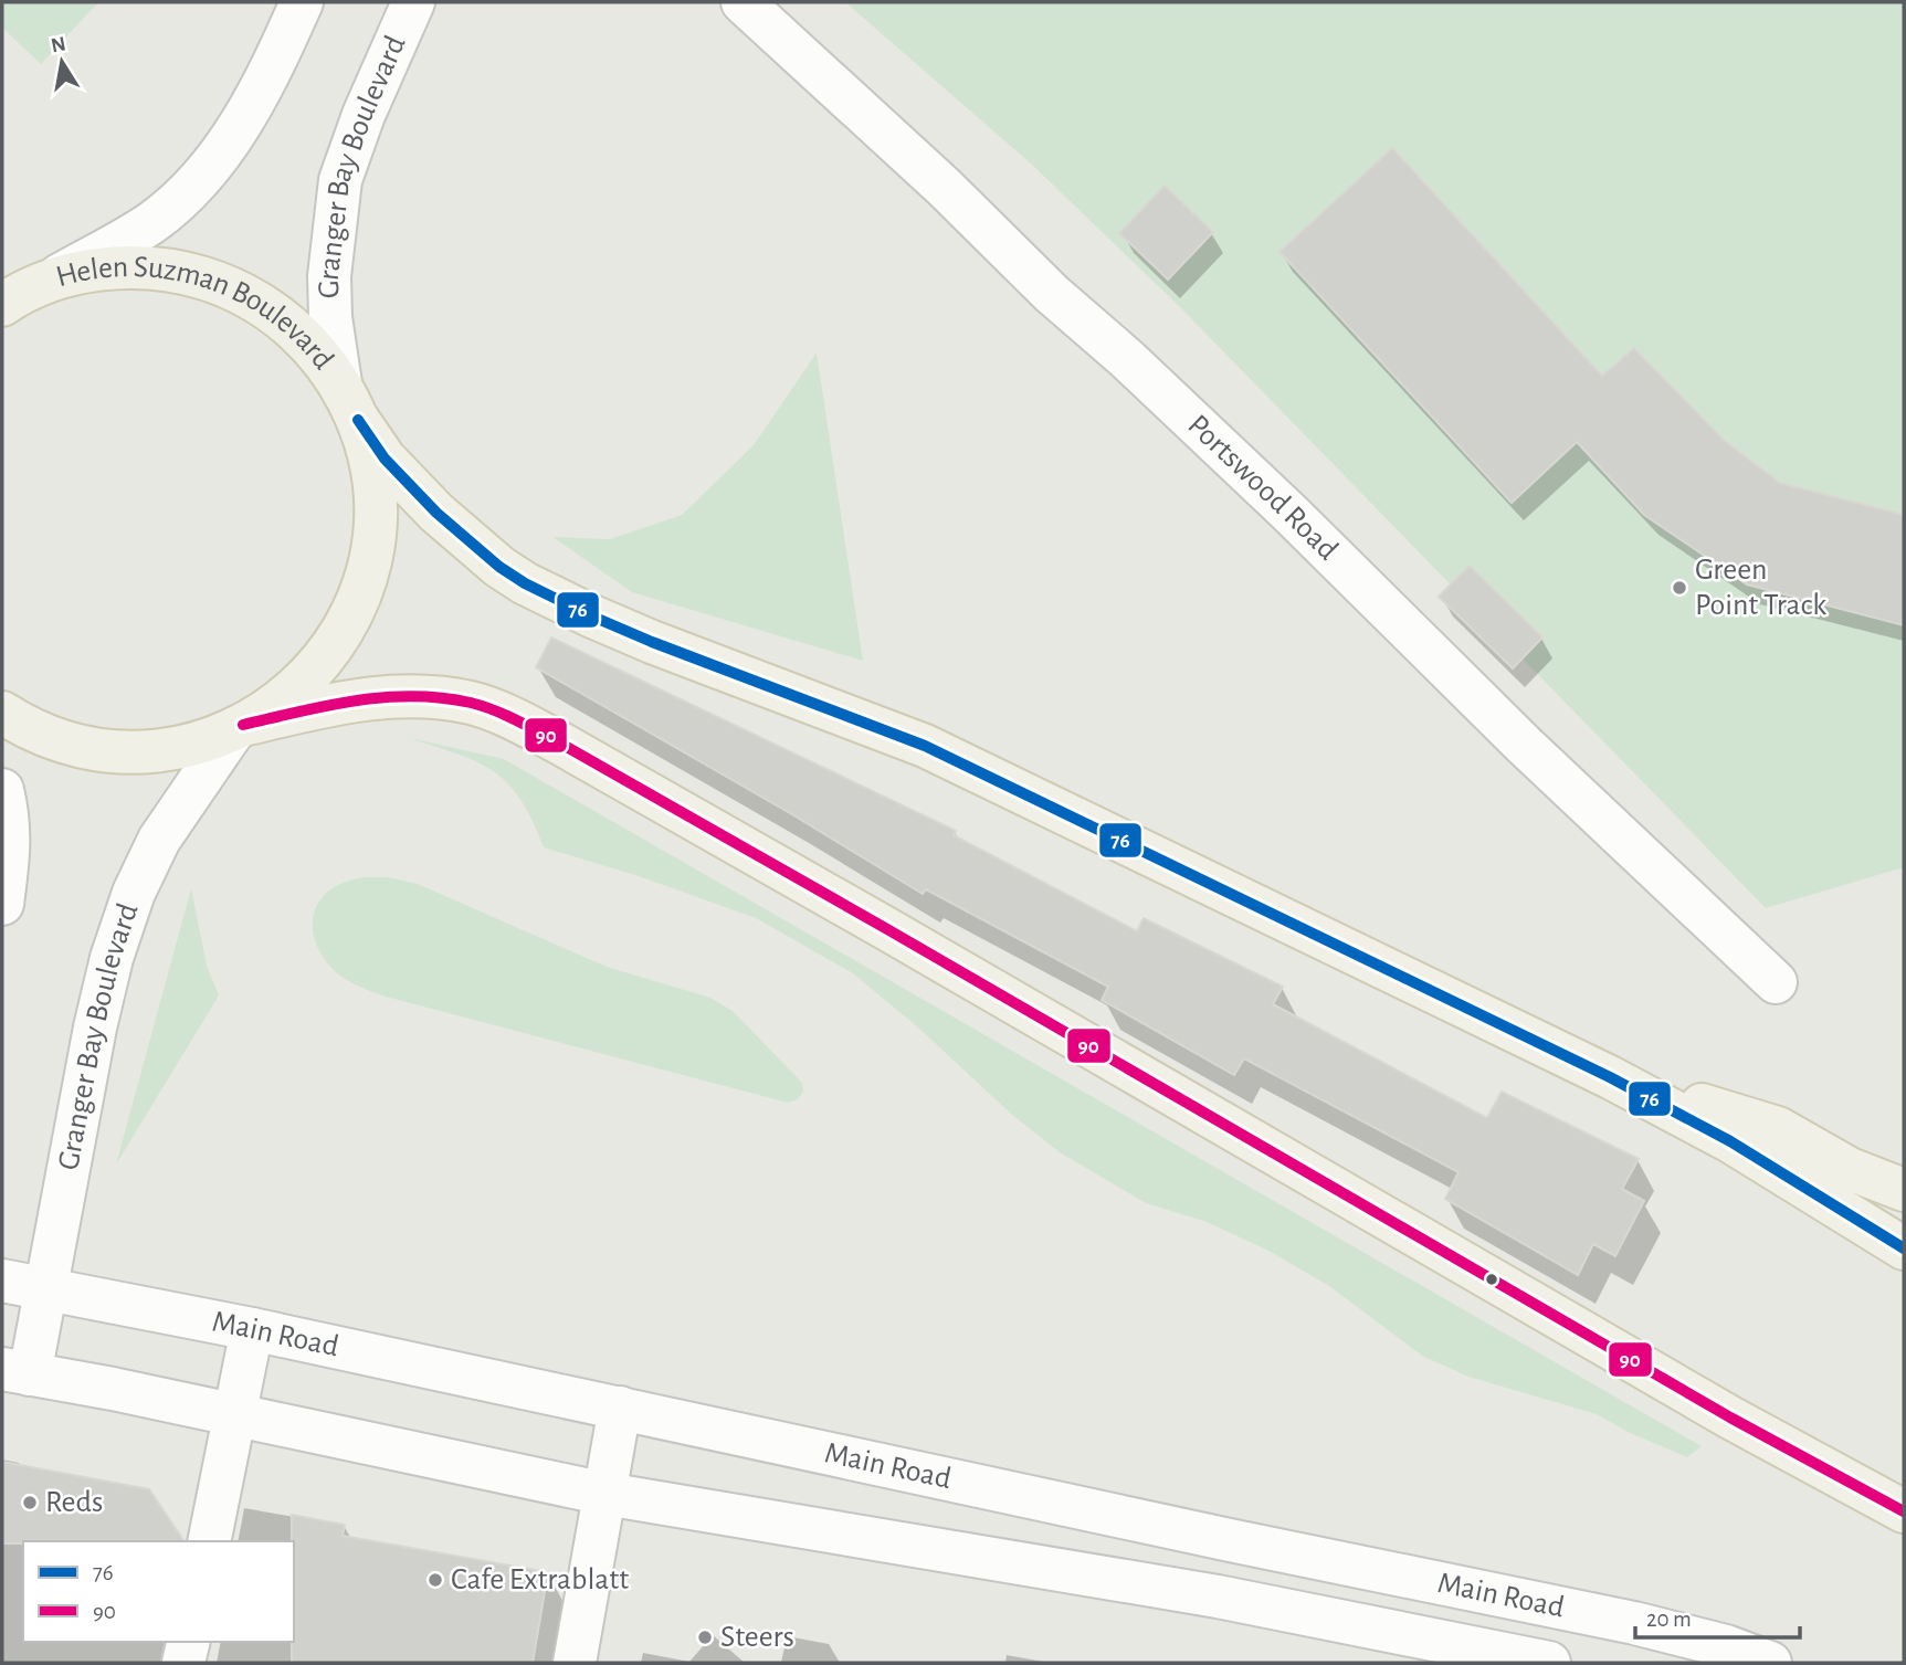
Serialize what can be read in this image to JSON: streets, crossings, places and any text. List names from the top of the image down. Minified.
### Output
{"streets":{"main road":["Helen Suzman Boulevard"],"street":["Granger Bay Boulevard","Portswood Road","Main Road"]},"crossings":[["Granger Bay Boulevard","Helen Suzman Boulevard"],["Granger Bay Boulevard","Main Road"]],"places":["Green Point Track","Reds","Cafe Extrablatt","Steers"],"lines":["transit line 76","transit line 90"],"legend":["76","90"],"scale_bar":"20 m","north":"top"}
